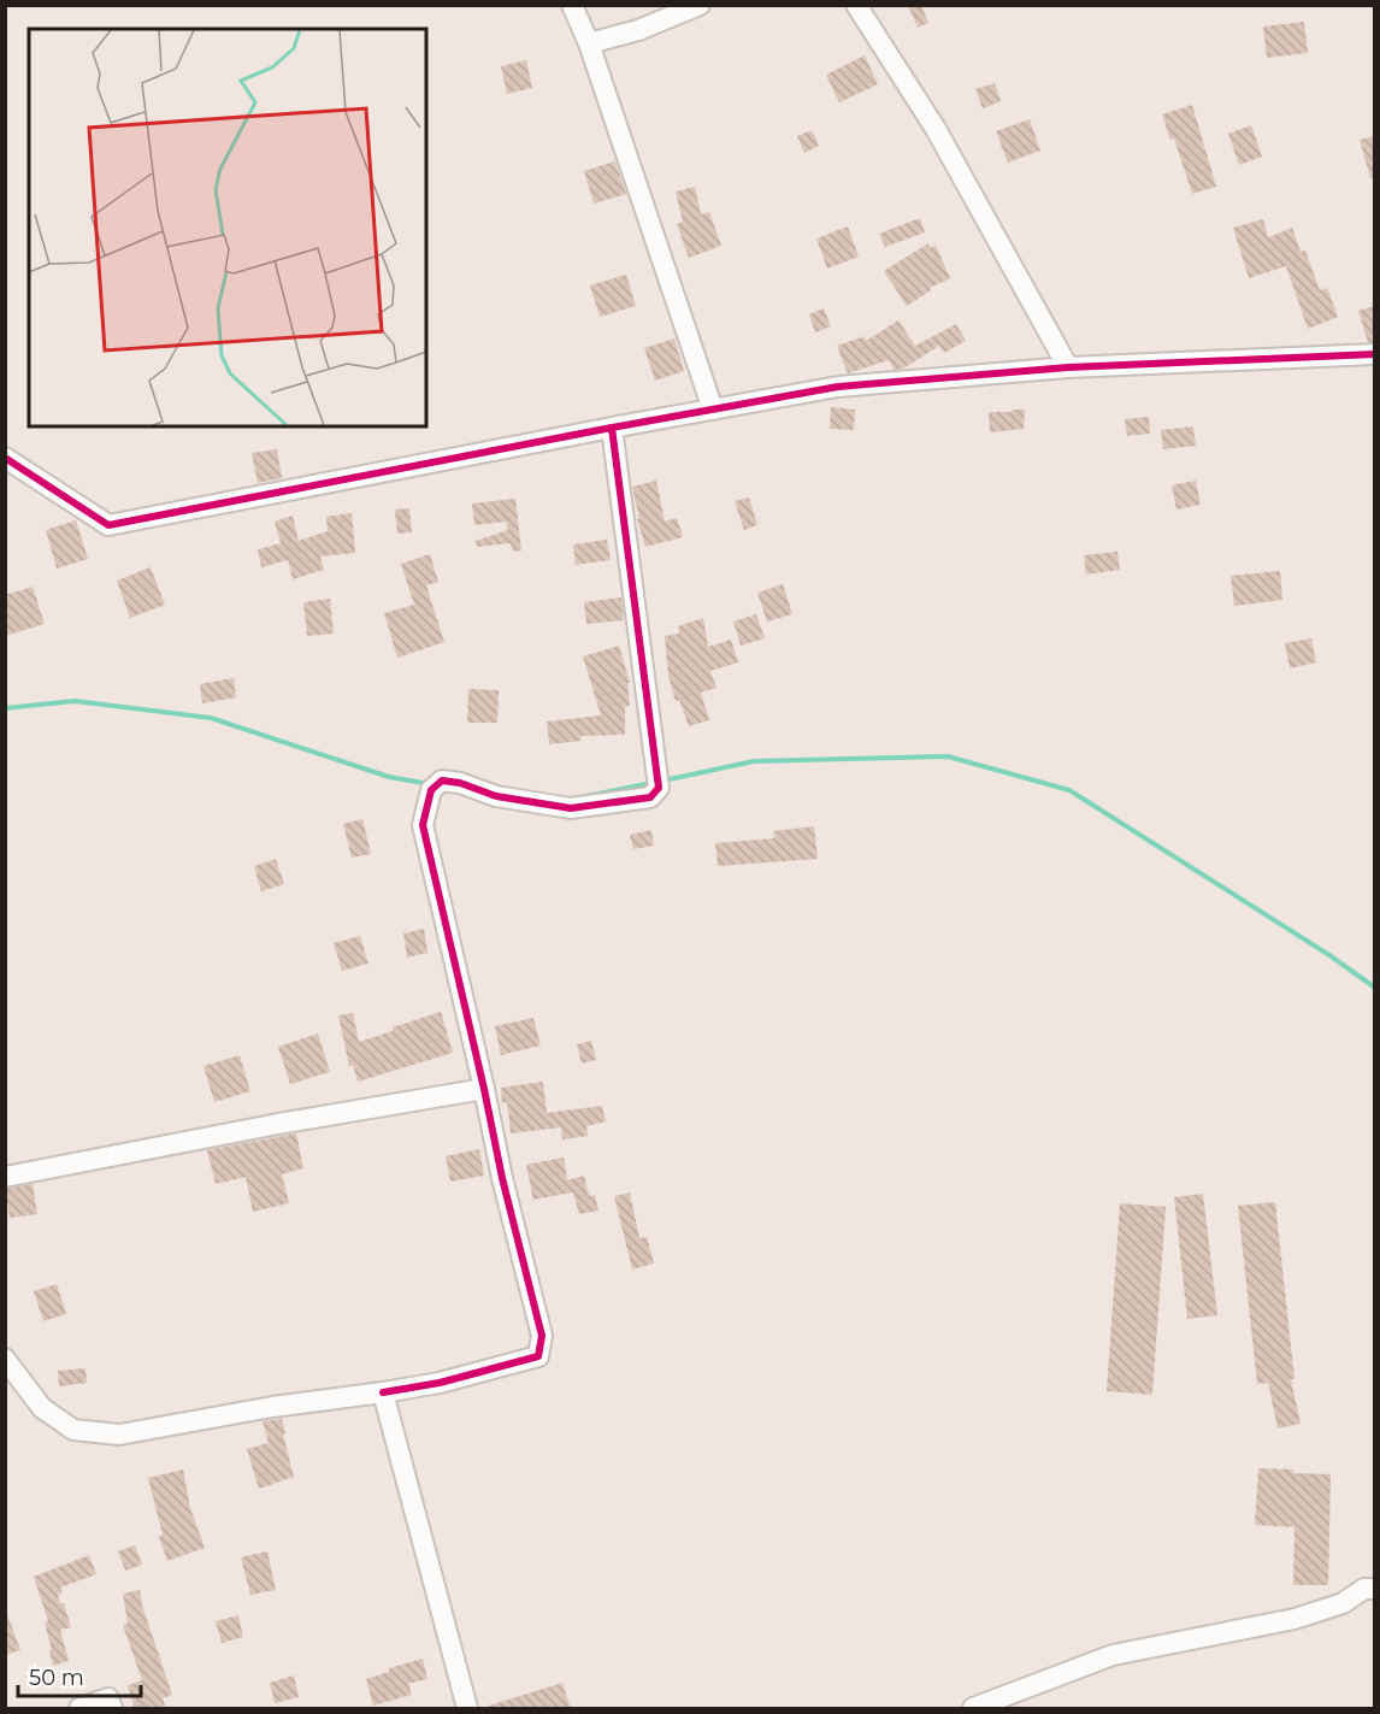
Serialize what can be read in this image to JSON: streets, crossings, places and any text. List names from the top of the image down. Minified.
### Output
{"scale_bar":"50 m"}
